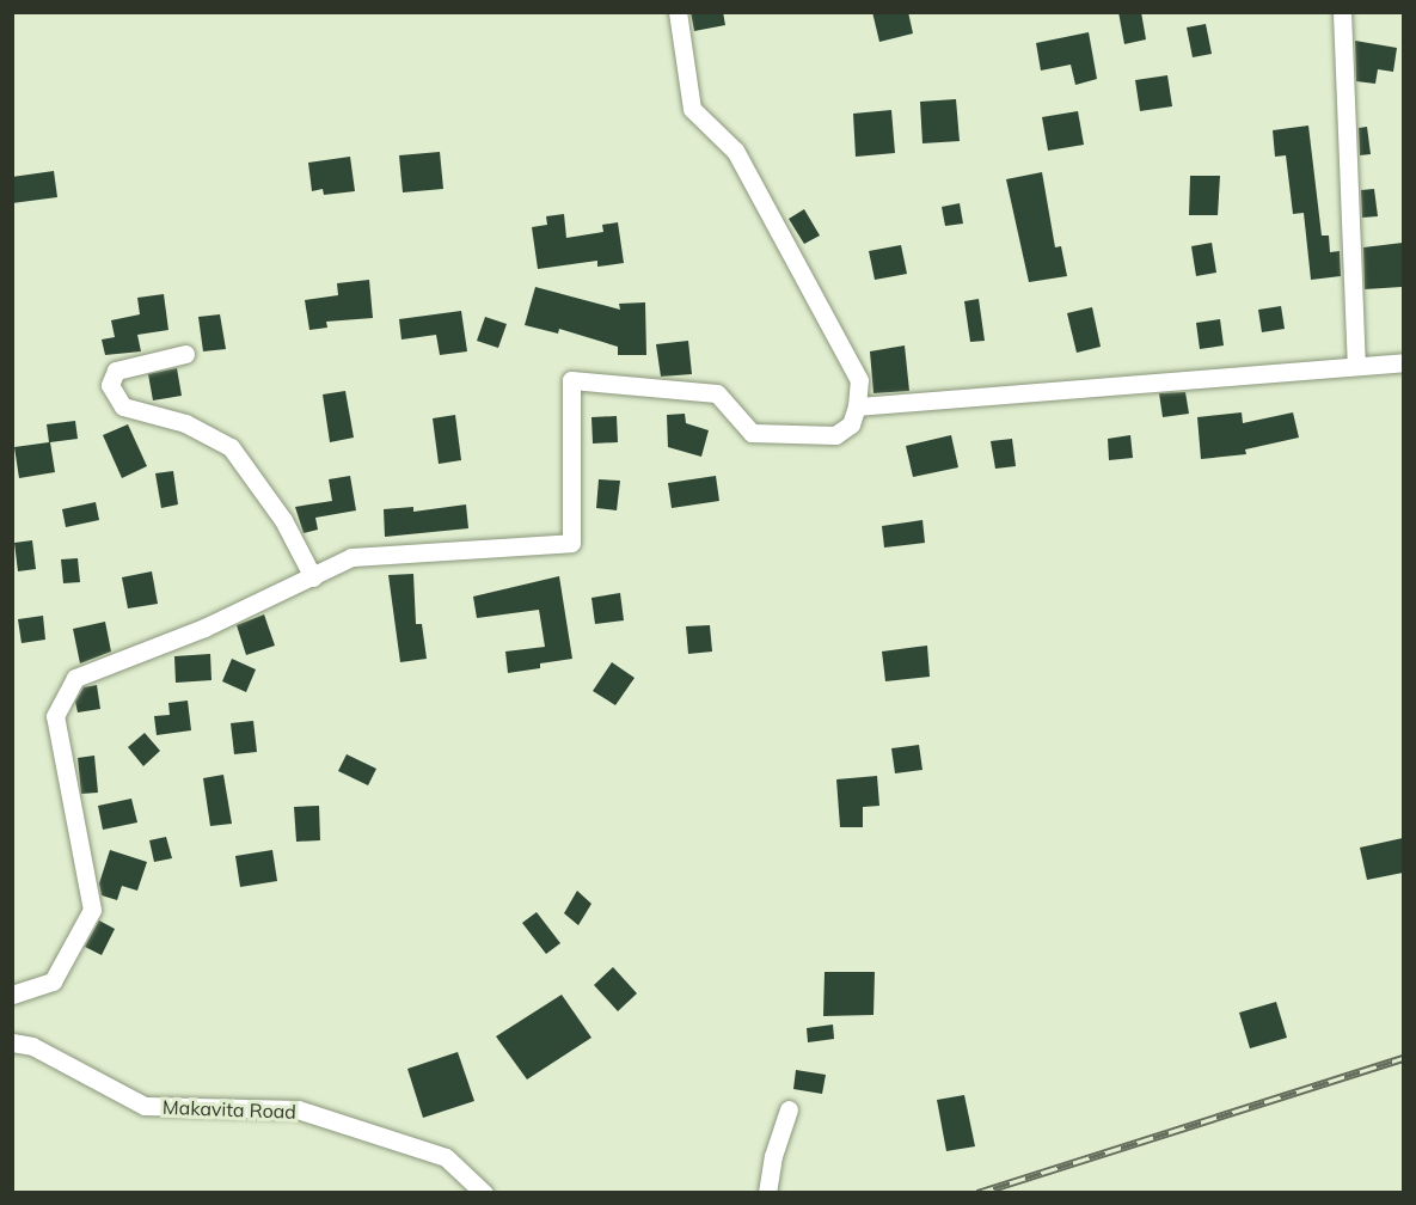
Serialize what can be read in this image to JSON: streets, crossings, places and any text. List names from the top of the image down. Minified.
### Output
{"streets":{"street":["Makavita Road"]}}
